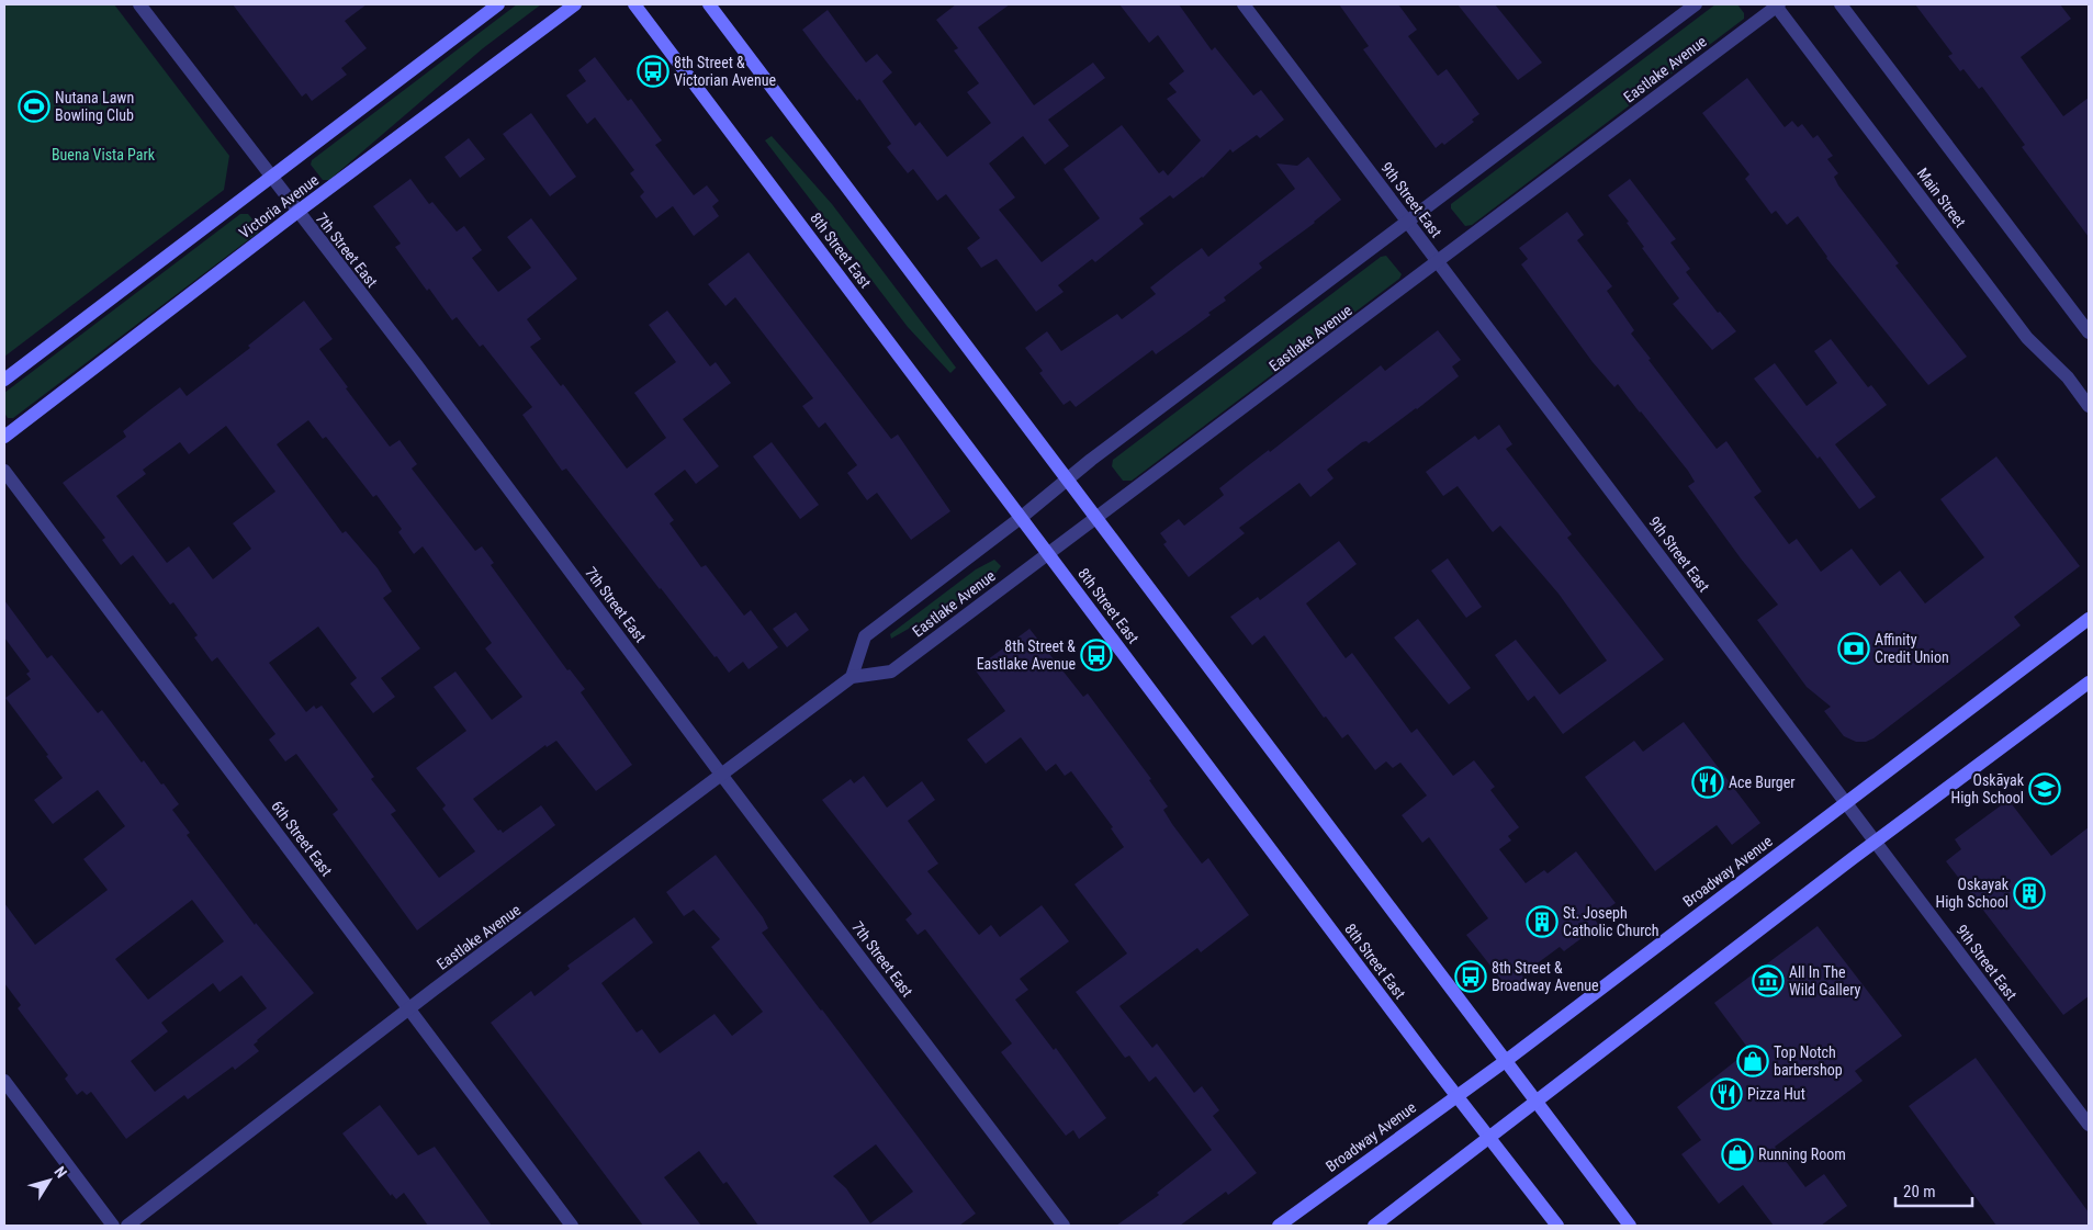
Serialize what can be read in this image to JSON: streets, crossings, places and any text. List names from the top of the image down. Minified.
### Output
{"streets":{"main road":["Victoria Avenue","8th Street East","Broadway Avenue"],"street":["Eastlake Avenue","Main Street","9th Street East","7th Street East","6th Street East"]},"crossings":[["Eastlake Avenue","Main Street"],["Eastlake Avenue","9th Street East"],["Eastlake Avenue","7th Street East"],["Eastlake Avenue","8th Street East"],["Eastlake Avenue","6th Street East"],["9th Street East","Broadway Avenue"],["Victoria Avenue","7th Street East"],["8th Street East","Broadway Avenue"]],"parks":["Buena Vista Park"],"places":{"bus stop":["8th Street & Victorian Avenue","8th Street & Eastlake Avenue","8th Street & Broadway Avenue"],"sports":["Nutana Lawn Bowling Club"],"bank":["Affinity Credit Union"],"restaurant":["Ace Burger","Pizza Hut"],"school or university":["Oskāyak High School"],"building":["Oskayak High School","St. Joseph Catholic Church"],"museum":["All In The Wild Gallery"],"shop":["Top Notch barbershop","Running Room"]},"scale_bar":"20 m","north":"top right"}
